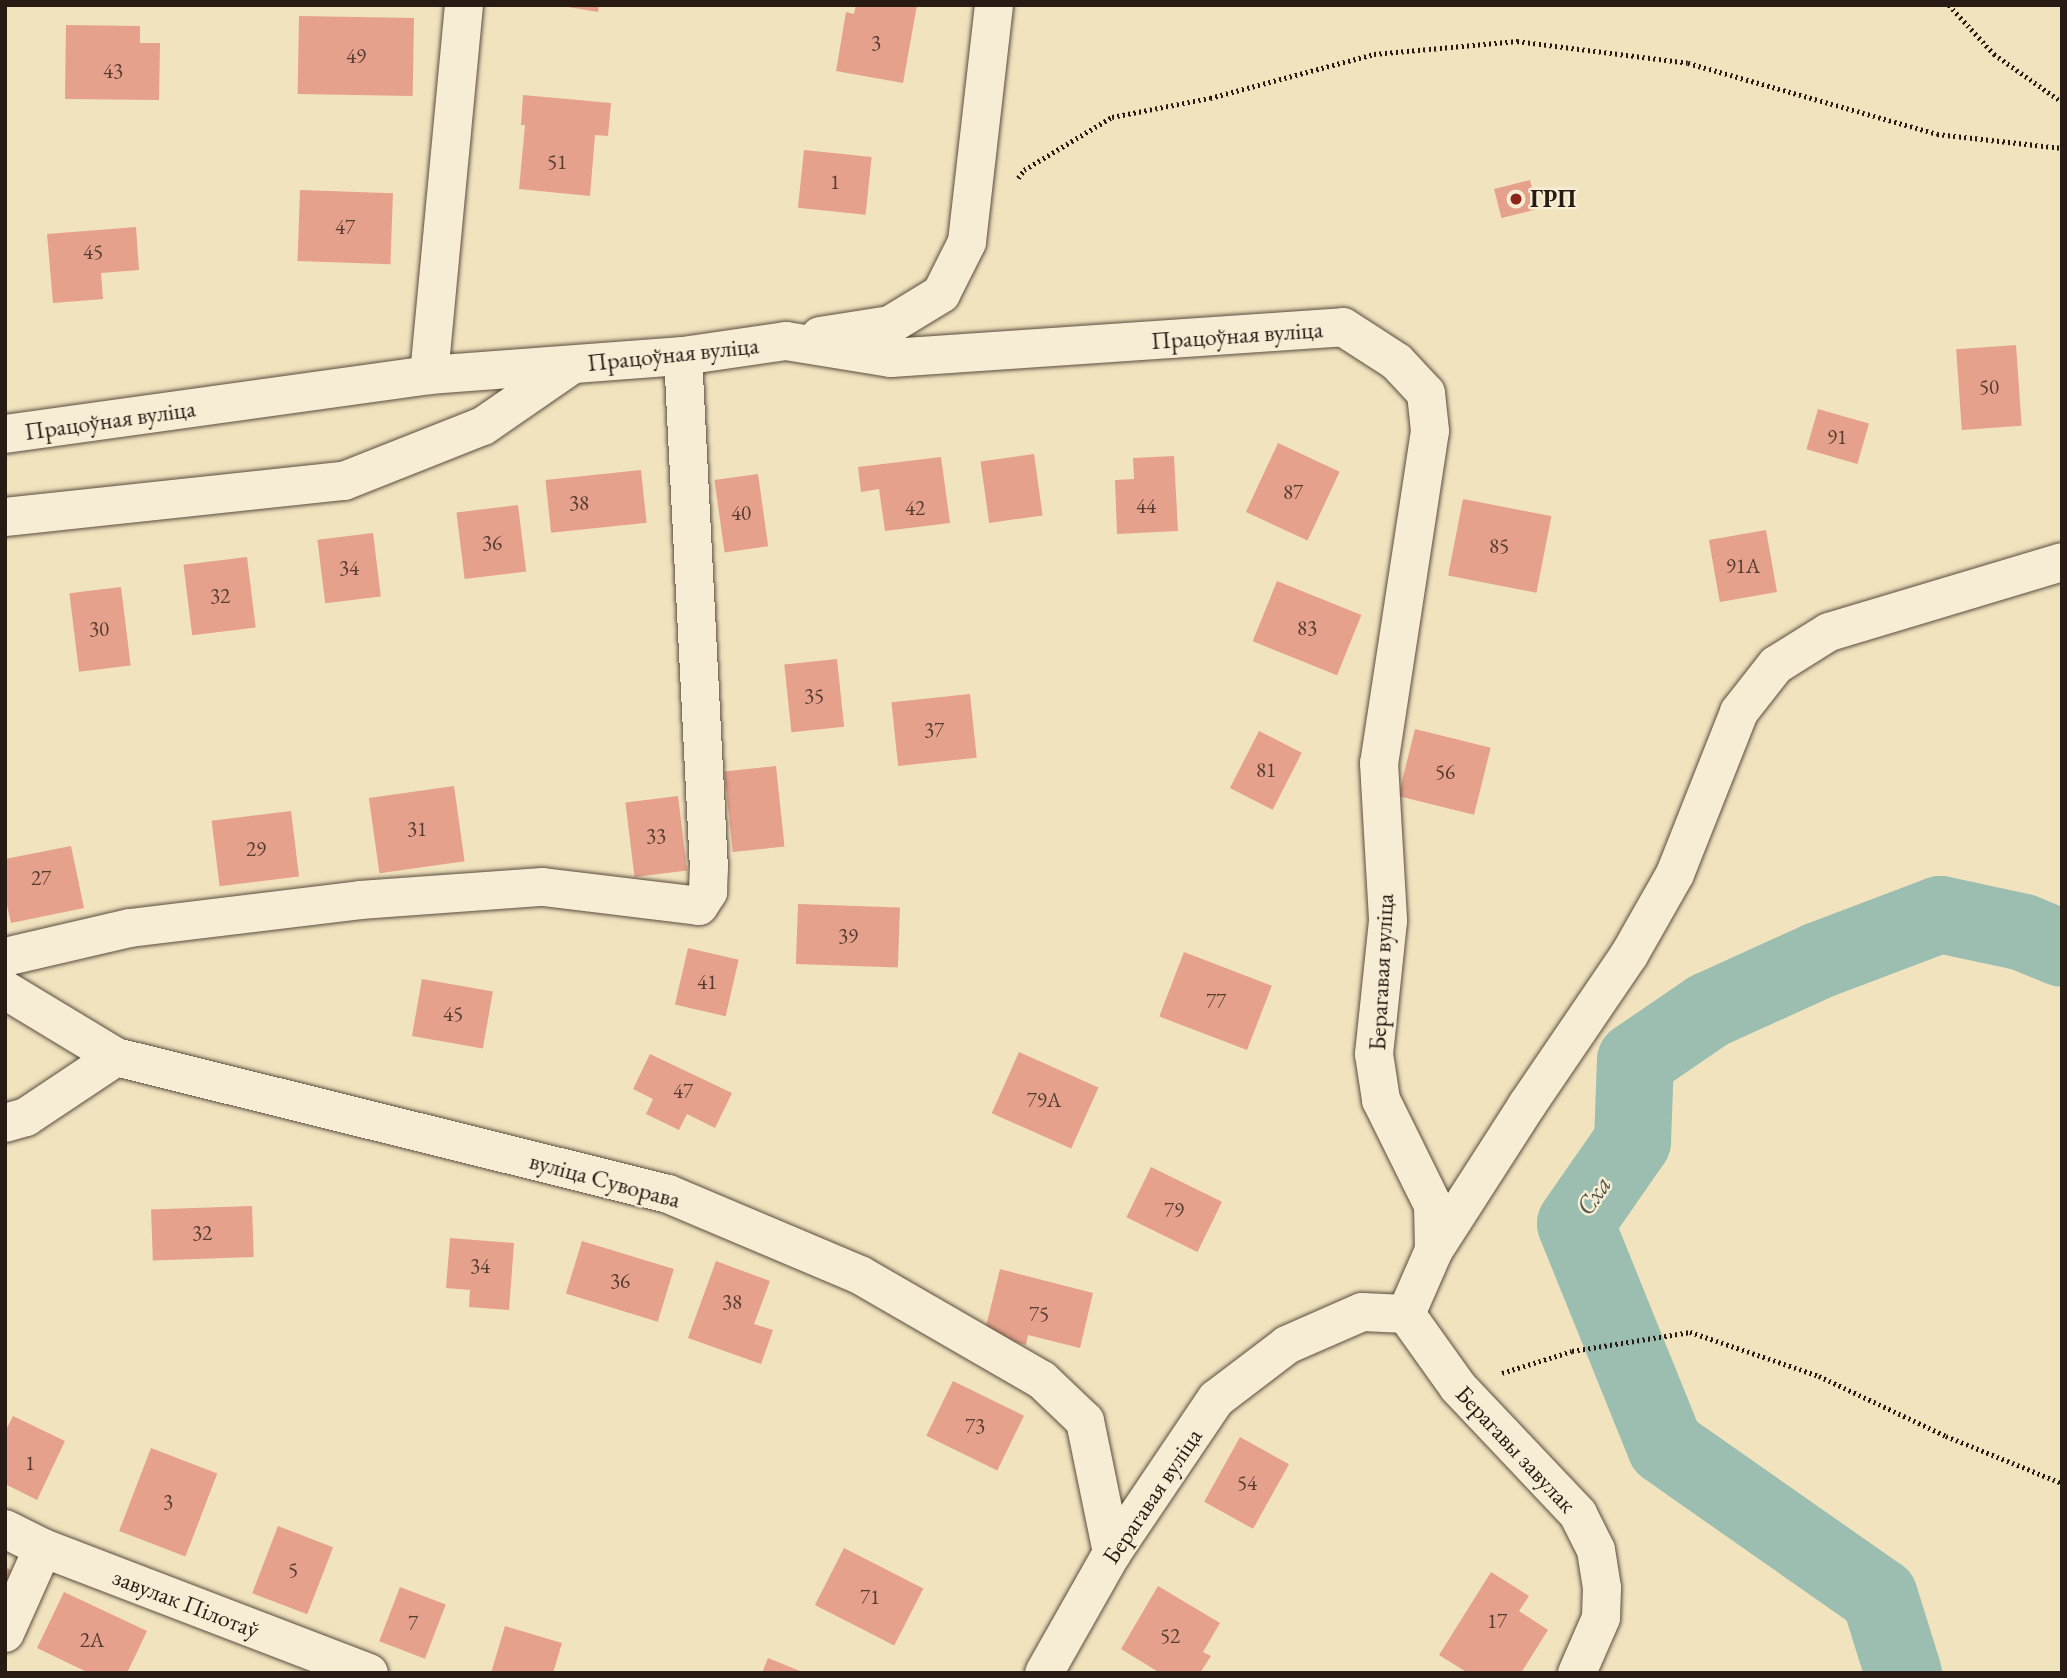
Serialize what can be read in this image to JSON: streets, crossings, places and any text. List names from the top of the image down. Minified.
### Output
{"streets":{"street":["Працоўная вуліца","Берагавая вуліца","вуліца Суворава","Берагавы завулак","завулак Пілотаў"]},"crossings":[["Працоўная вуліца","Берагавая вуліца"],["Берагавая вуліца","вуліца Суворава"],["Берагавая вуліца","Берагавы завулак"]],"water":["Сха"],"places":["ГРП"],"house_numbers":["3","49","43","51","1","47","45","50","91","87","38","44","42","40","36","85","91А","34","32","83","30","35","37","81","56","31","33","29","27","39","41","77","45","47","79А","79","32","34","36","38","75","73","1","54","3","5","71","17","7","52","2А"]}
